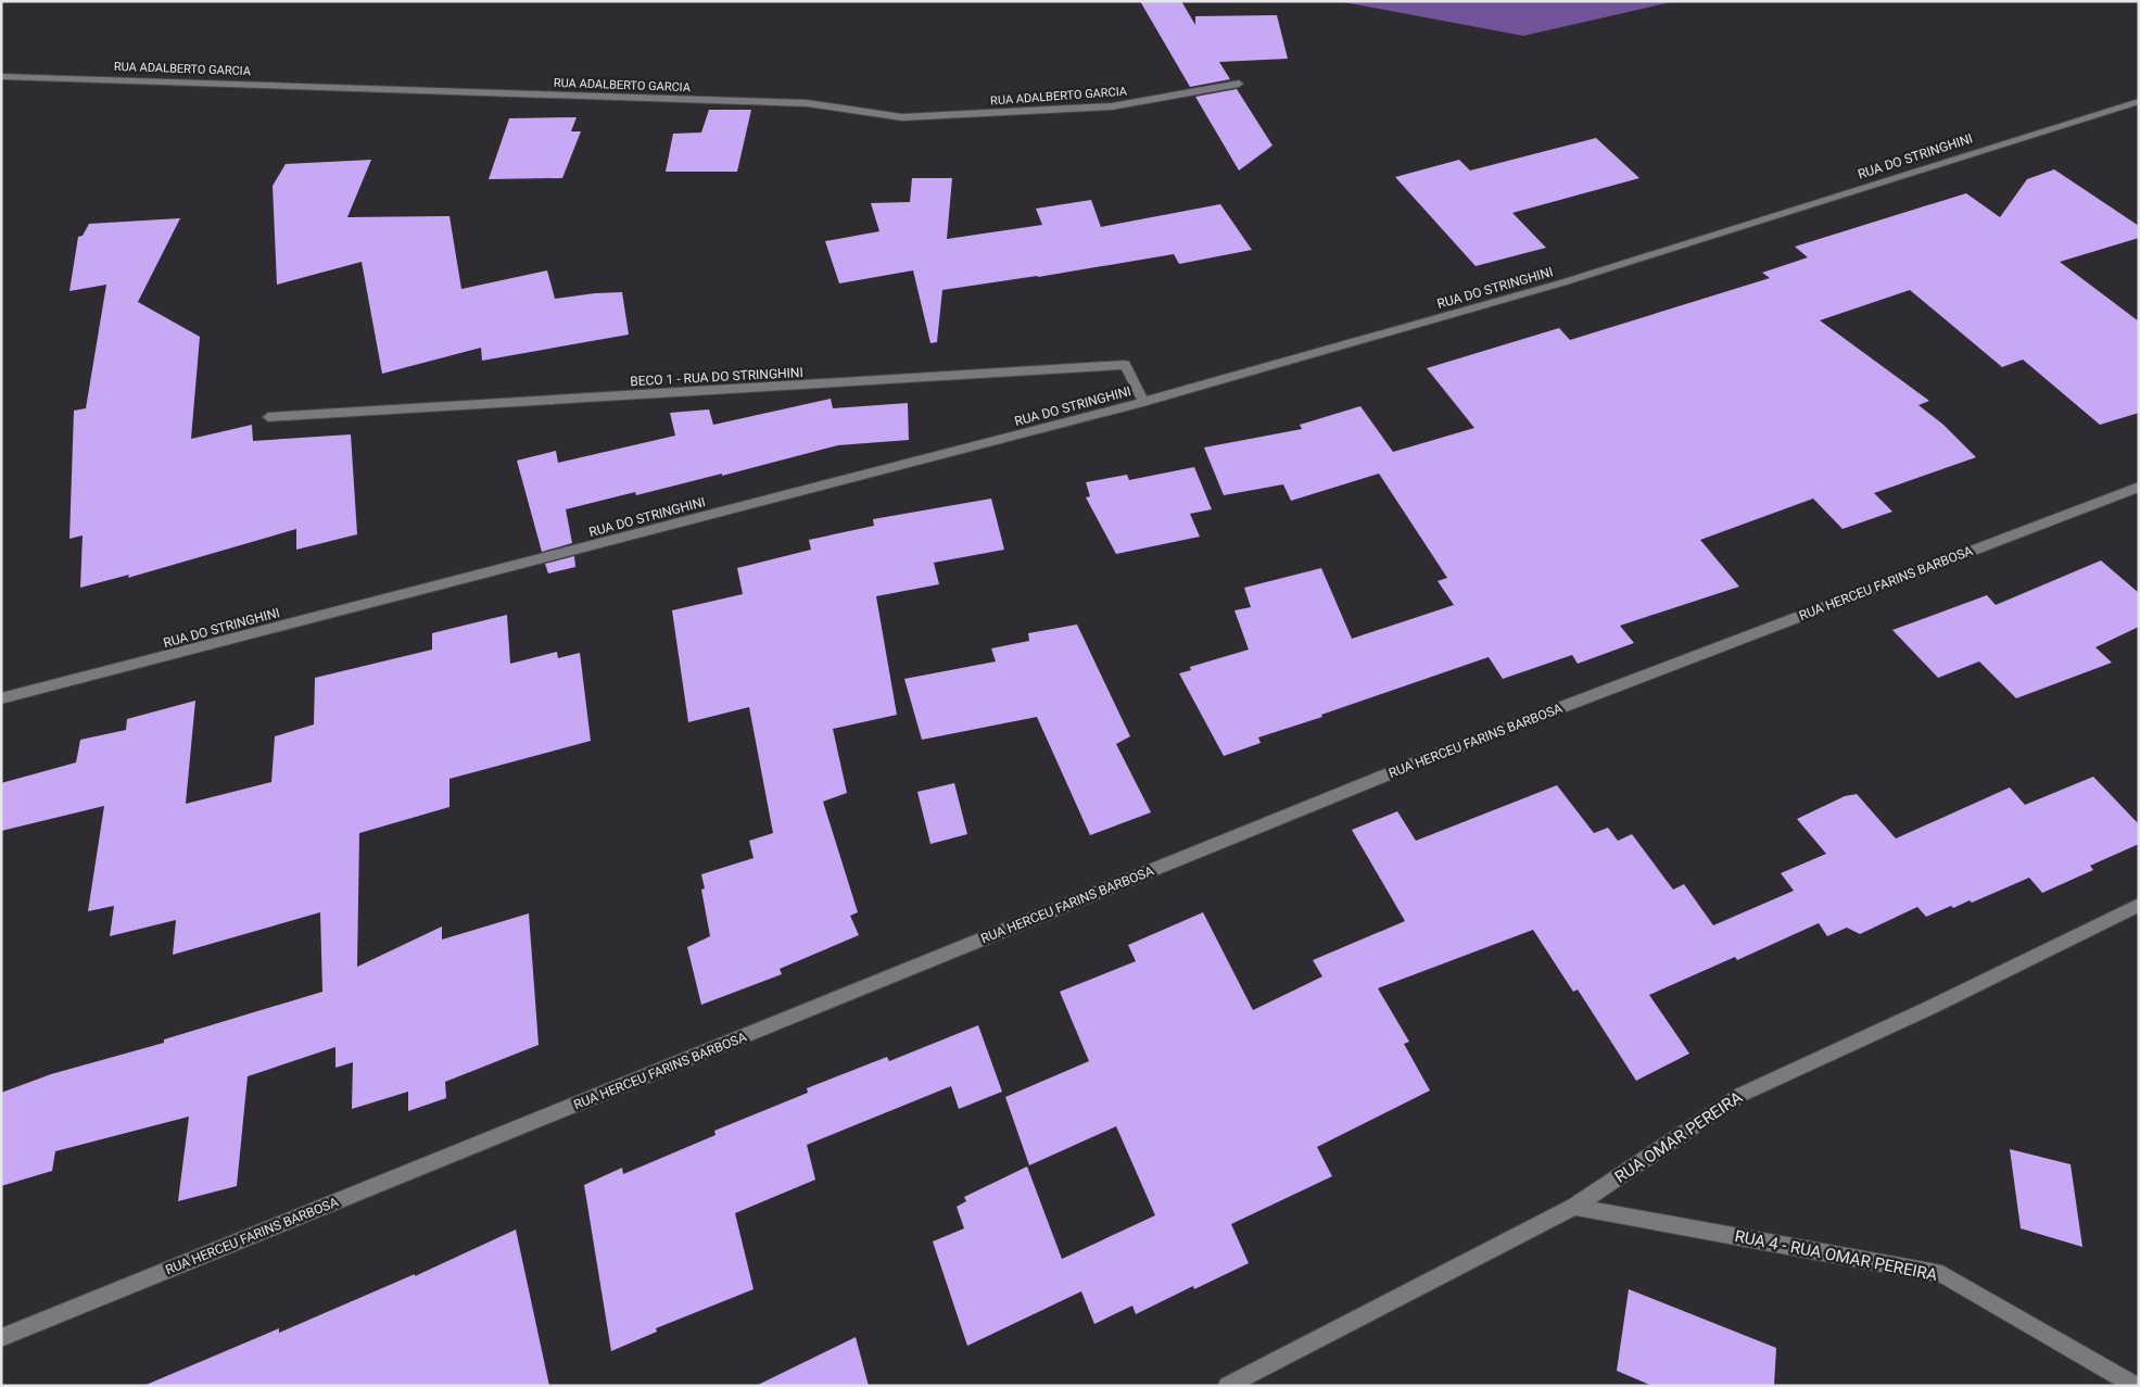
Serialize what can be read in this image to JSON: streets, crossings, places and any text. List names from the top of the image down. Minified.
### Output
{"streets":{"street":["RUA ADALBERTO GARCIA","RUA DO STRINGHINI","BECO 1 - RUA DO STRINGHINI","RUA HERCEU FARINS BARBOSA","RUA OMAR PEREIRA","RUA 4 - RUA OMAR PEREIRA"]},"crossings":[["RUA DO STRINGHINI","BECO 1 - RUA DO STRINGHINI"],["RUA OMAR PEREIRA","RUA 4 - RUA OMAR PEREIRA"]]}
